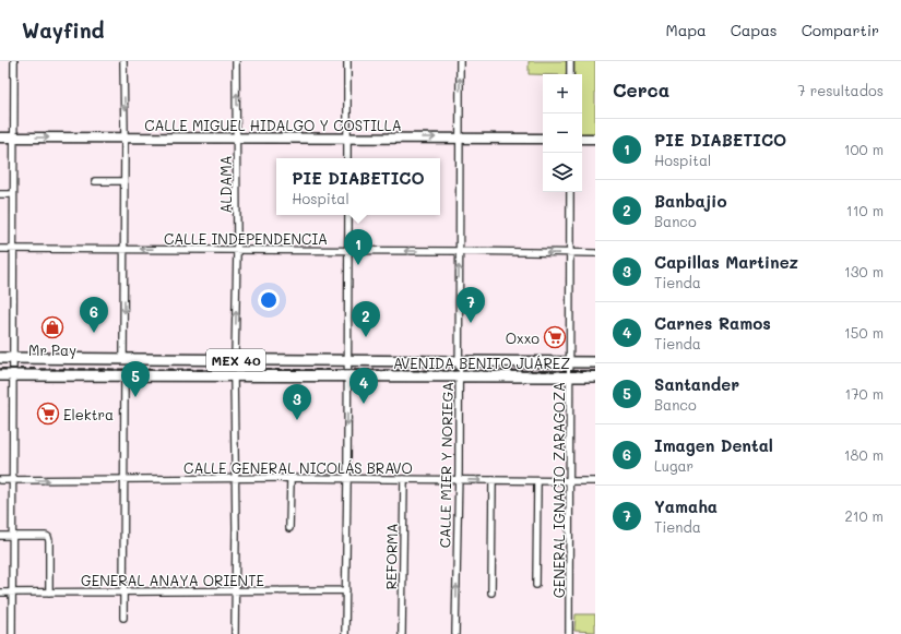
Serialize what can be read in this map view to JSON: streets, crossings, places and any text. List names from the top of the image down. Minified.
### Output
{"streets":{"main road":["MEX 40","AVENIDA BENITO JUÁREZ"],"street":["CALLE MIGUEL HIDALGO Y COSTILLA","ALDAMA","CALLE INDEPENDENCIA","CALLE MIER Y NORIEGA","CALLE GENERAL NICOLÁS BRAVO","GENERAL IGNACIO ZARAGOZA","REFORMA","GENERAL ANAYA ORIENTE"]},"crossings":[["CALLE MIGUEL HIDALGO Y COSTILLA","ALDAMA"],["CALLE MIGUEL HIDALGO Y COSTILLA","CALLE MIER Y NORIEGA"],["ALDAMA","CALLE INDEPENDENCIA"],["ALDAMA","AVENIDA BENITO JUÁREZ"],["CALLE INDEPENDENCIA","CALLE MIER Y NORIEGA"],["CALLE INDEPENDENCIA","GENERAL IGNACIO ZARAGOZA"],["AVENIDA BENITO JUÁREZ","CALLE MIER Y NORIEGA"],["AVENIDA BENITO JUÁREZ","GENERAL IGNACIO ZARAGOZA"],["CALLE MIER Y NORIEGA","CALLE GENERAL NICOLÁS BRAVO"],["CALLE GENERAL NICOLÁS BRAVO","GENERAL IGNACIO ZARAGOZA"],["CALLE GENERAL NICOLÁS BRAVO","REFORMA"]],"one_way":["CALLE MIGUEL HIDALGO Y COSTILLA","ALDAMA","CALLE INDEPENDENCIA"],"places":{"shop":["Mr Pay"],"supermarket":["Oxxo","Elektra"]},"page":{"header":"Wayfind","nav":["Mapa","Capas","Compartir"],"heading":["Cerca","7 resultados"],"map_buttons":["+","−"],"list":[{"mark":"1","name":"PIE DIABETICO","note":"Hospital","value":"100 m"},{"mark":"2","name":"Banbajio","note":"Banco","value":"110 m"},{"mark":"3","name":"Capillas Martinez","note":"Tienda","value":"130 m"},{"mark":"4","name":"Carnes Ramos","note":"Tienda","value":"150 m"},{"mark":"5","name":"Santander","note":"Banco","value":"170 m"},{"mark":"6","name":"Imagen Dental","note":"Lugar","value":"180 m"},{"mark":"7","name":"Yamaha","note":"Tienda","value":"210 m"}],"popup":["PIE DIABETICO","Hospital"],"pins":["1","7","6","2","5","4","3"]}}
